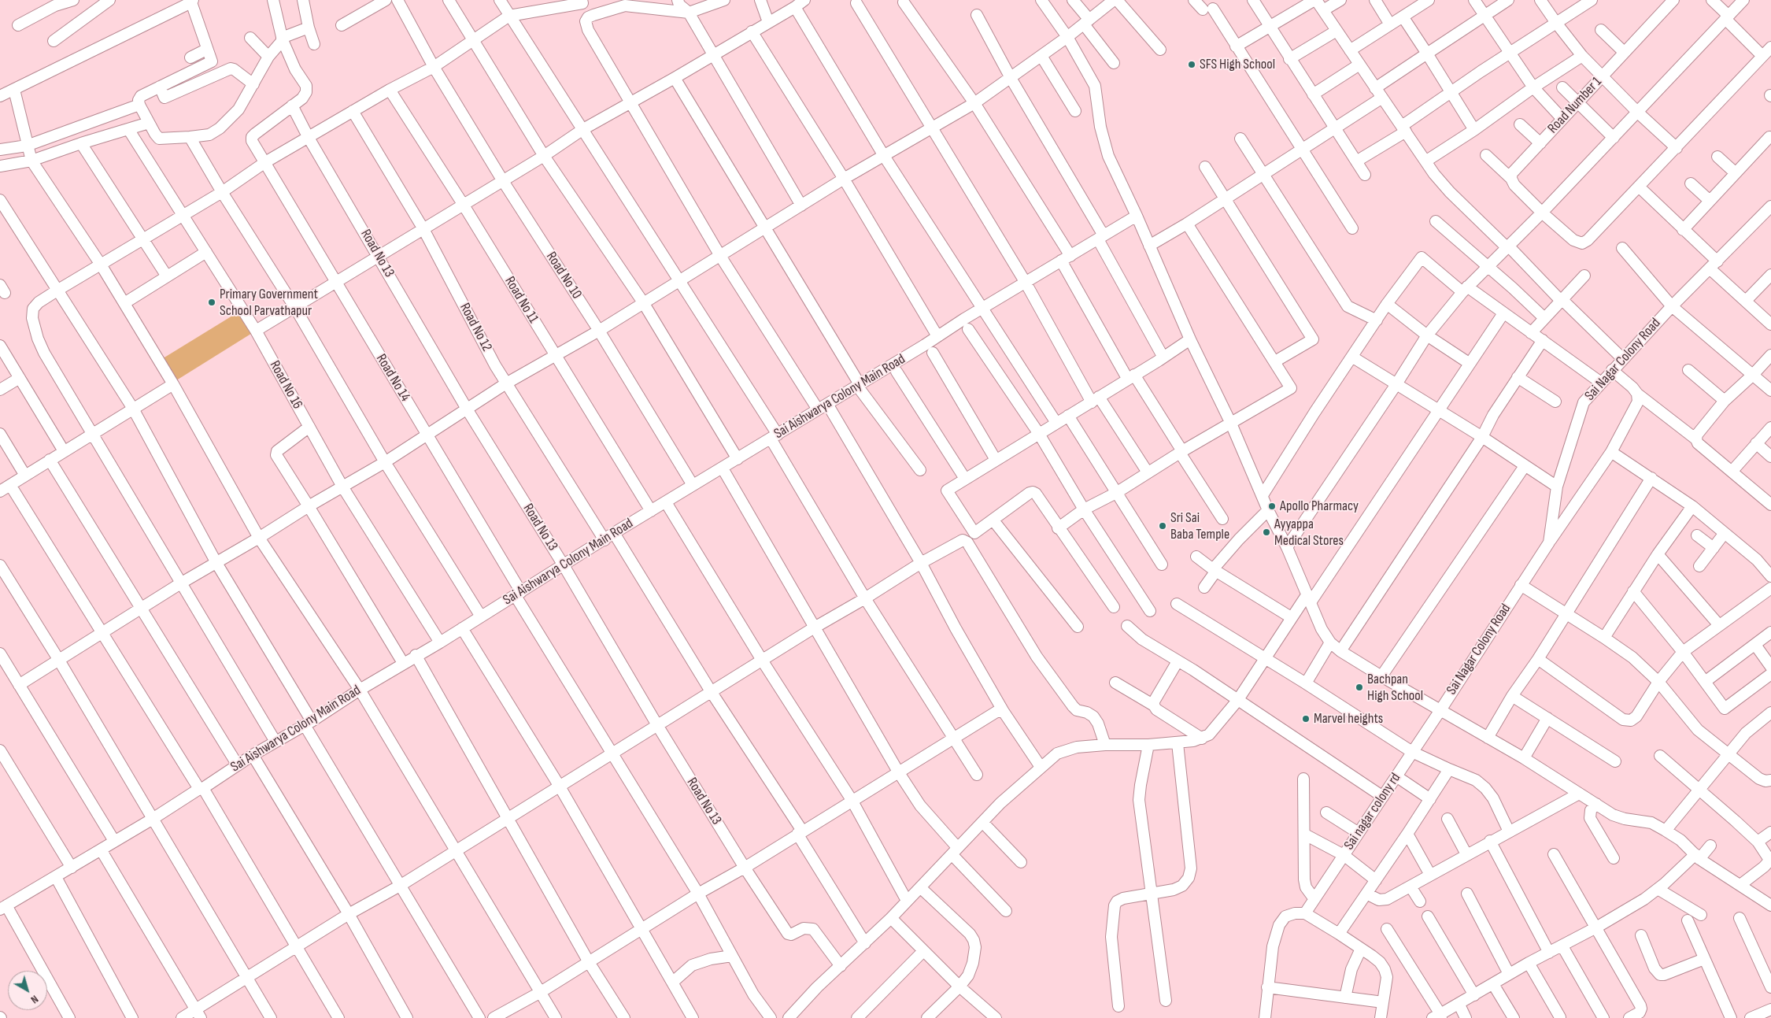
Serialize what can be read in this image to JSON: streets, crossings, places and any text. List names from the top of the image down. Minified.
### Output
{"streets":{"street":["Road Number 1","Road No 13","Road No 10","Road No 11","Road No 12","Sai Nagar Colony Road","Road No 14","Road No 16","Sai Aishwarya Colony Main Road","Sai nagar colony rd"]},"crossings":[["Road No 13","Road No 14"],["Road No 13","Sai Aishwarya Colony Main Road"],["Road No 10","Sai Aishwarya Colony Main Road"],["Road No 11","Sai Aishwarya Colony Main Road"],["Road No 12","Sai Aishwarya Colony Main Road"],["Sai Nagar Colony Road","Sai nagar colony rd"],["Road No 14","Sai Aishwarya Colony Main Road"],["Road No 16","Sai Aishwarya Colony Main Road"]],"places":["SFS High School","Primary Government School Parvathapur","Apollo Pharmacy","Sri Sai Baba Temple","Ayyappa Medical Stores","Bachpan High School","Marvel heights"],"north":"bottom right"}
